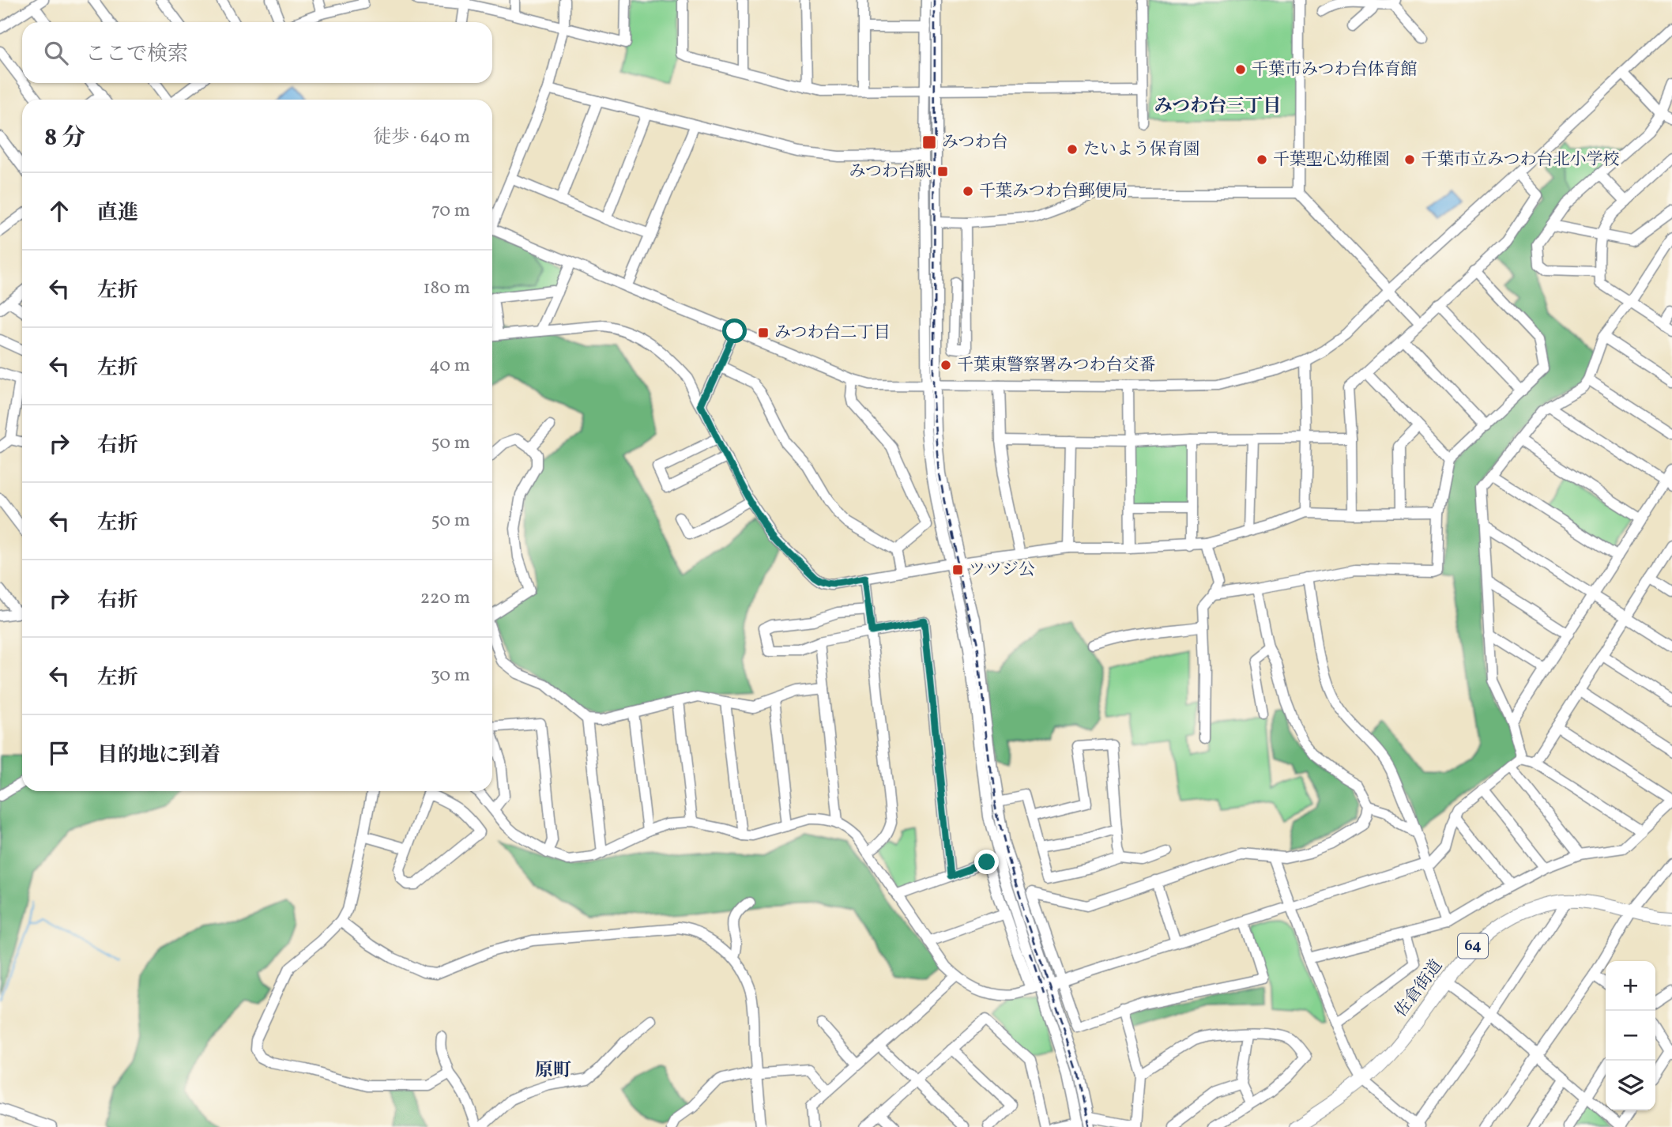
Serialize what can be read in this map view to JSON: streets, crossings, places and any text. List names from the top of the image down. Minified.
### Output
{"streets":{"main road":["64","佐倉街道"]},"districts":["みつわ台三丁目","原町"],"places":{"other":["千葉市みつわ台体育館","たいよう保育園","千葉聖心幼稚園","千葉市立みつわ台北小学校","千葉みつわ台郵便局","千葉東警察署みつわ台交番"],"transit":["みつわ台","みつわ台駅","みつわ台二丁目","ツツジ公"]},"page":{"search":"ここで検索","heading":["8 分","徒歩 · 640 m"],"list":[["直進","70 m"],["左折","180 m"],["左折","40 m"],["右折","50 m"],["左折","50 m"],["右折","220 m"],["左折","30 m"],"目的地に到着"],"map_buttons":["+","−"]}}
